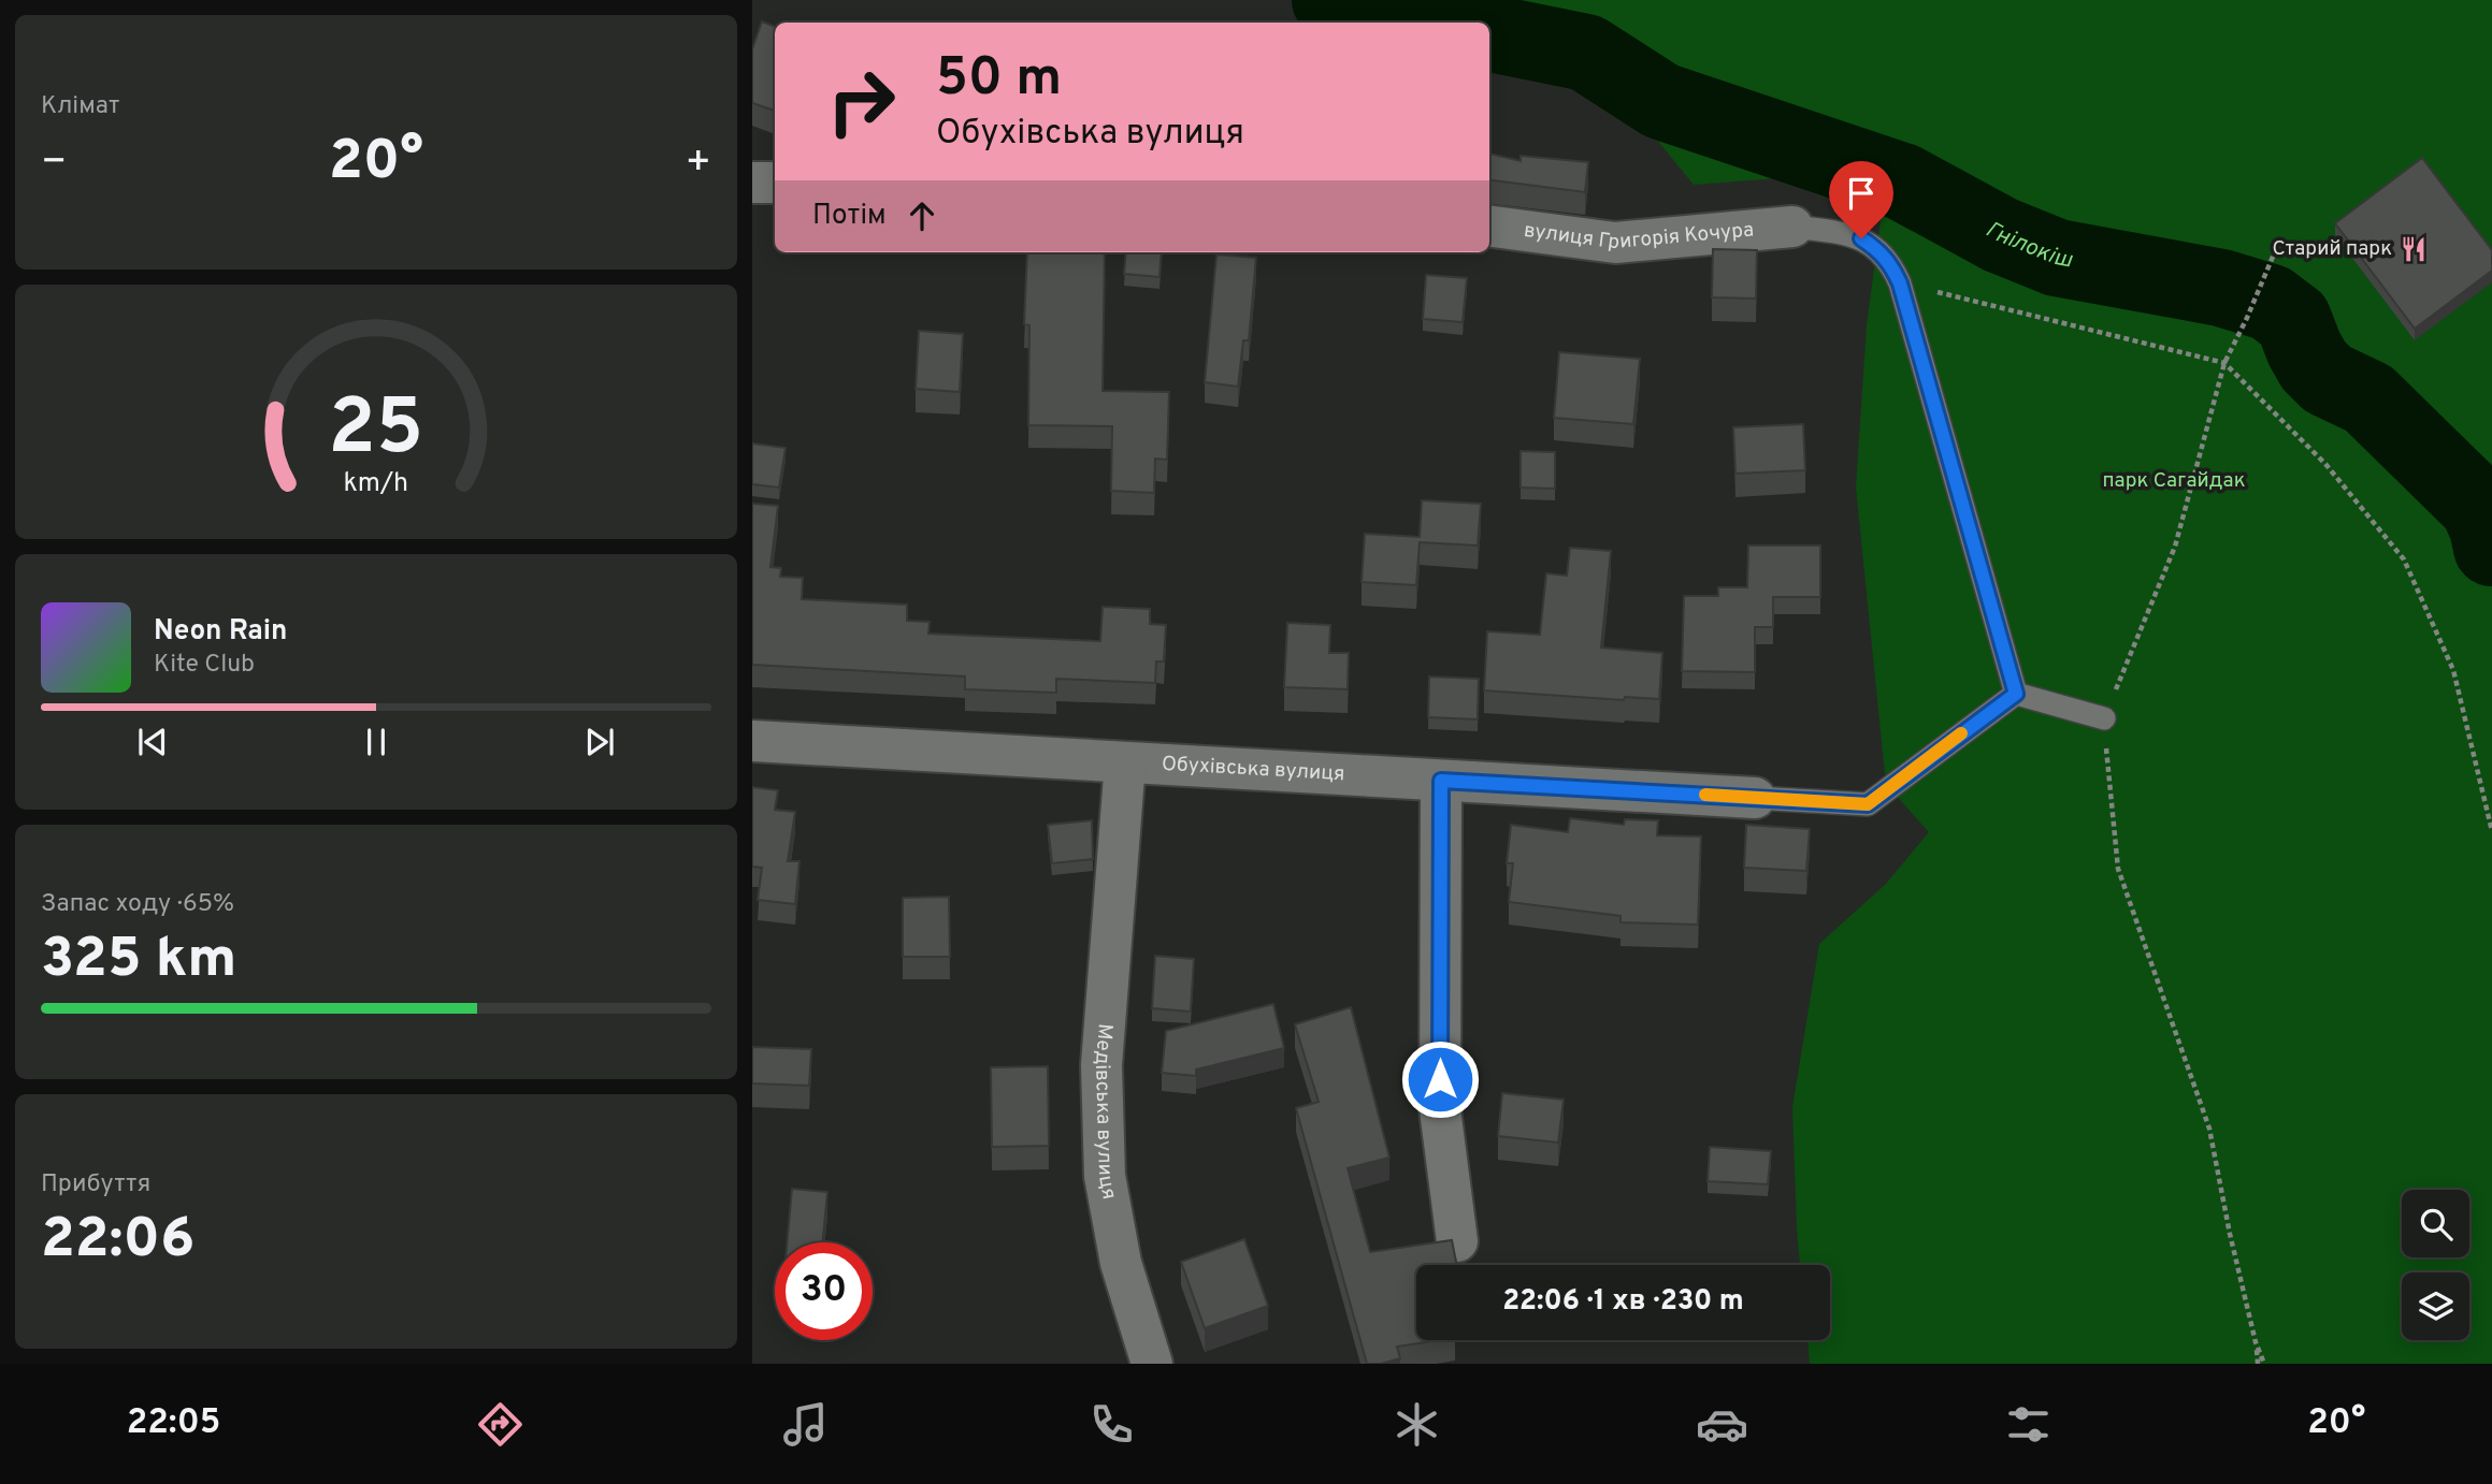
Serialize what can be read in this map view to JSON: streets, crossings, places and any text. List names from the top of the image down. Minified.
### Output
{"streets":{"street":["вулиця Григорія Кочура","Обухівська вулиця","Медівська вулиця"]},"crossings":[["Обухівська вулиця","Медівська вулиця"]],"water":["Гнілокіш"],"parks":["парк Сагайдак"],"places":{"restaurant":["Старий парк"]},"page":{"tile":["Клімат",["Запас ходу · 65%","325 km"],["Прибуття","22:06"]],"turn":["50 m","Обухівська вулиця"],"heat":["−","20°","+"],"then":"Потім","song":["Neon Rain","Kite Club"],"limit":"30","trip":"22:06 · 1 хв · 230 m","tabs":["22:05","20°"],"gauge":["25","km/h"]}}
